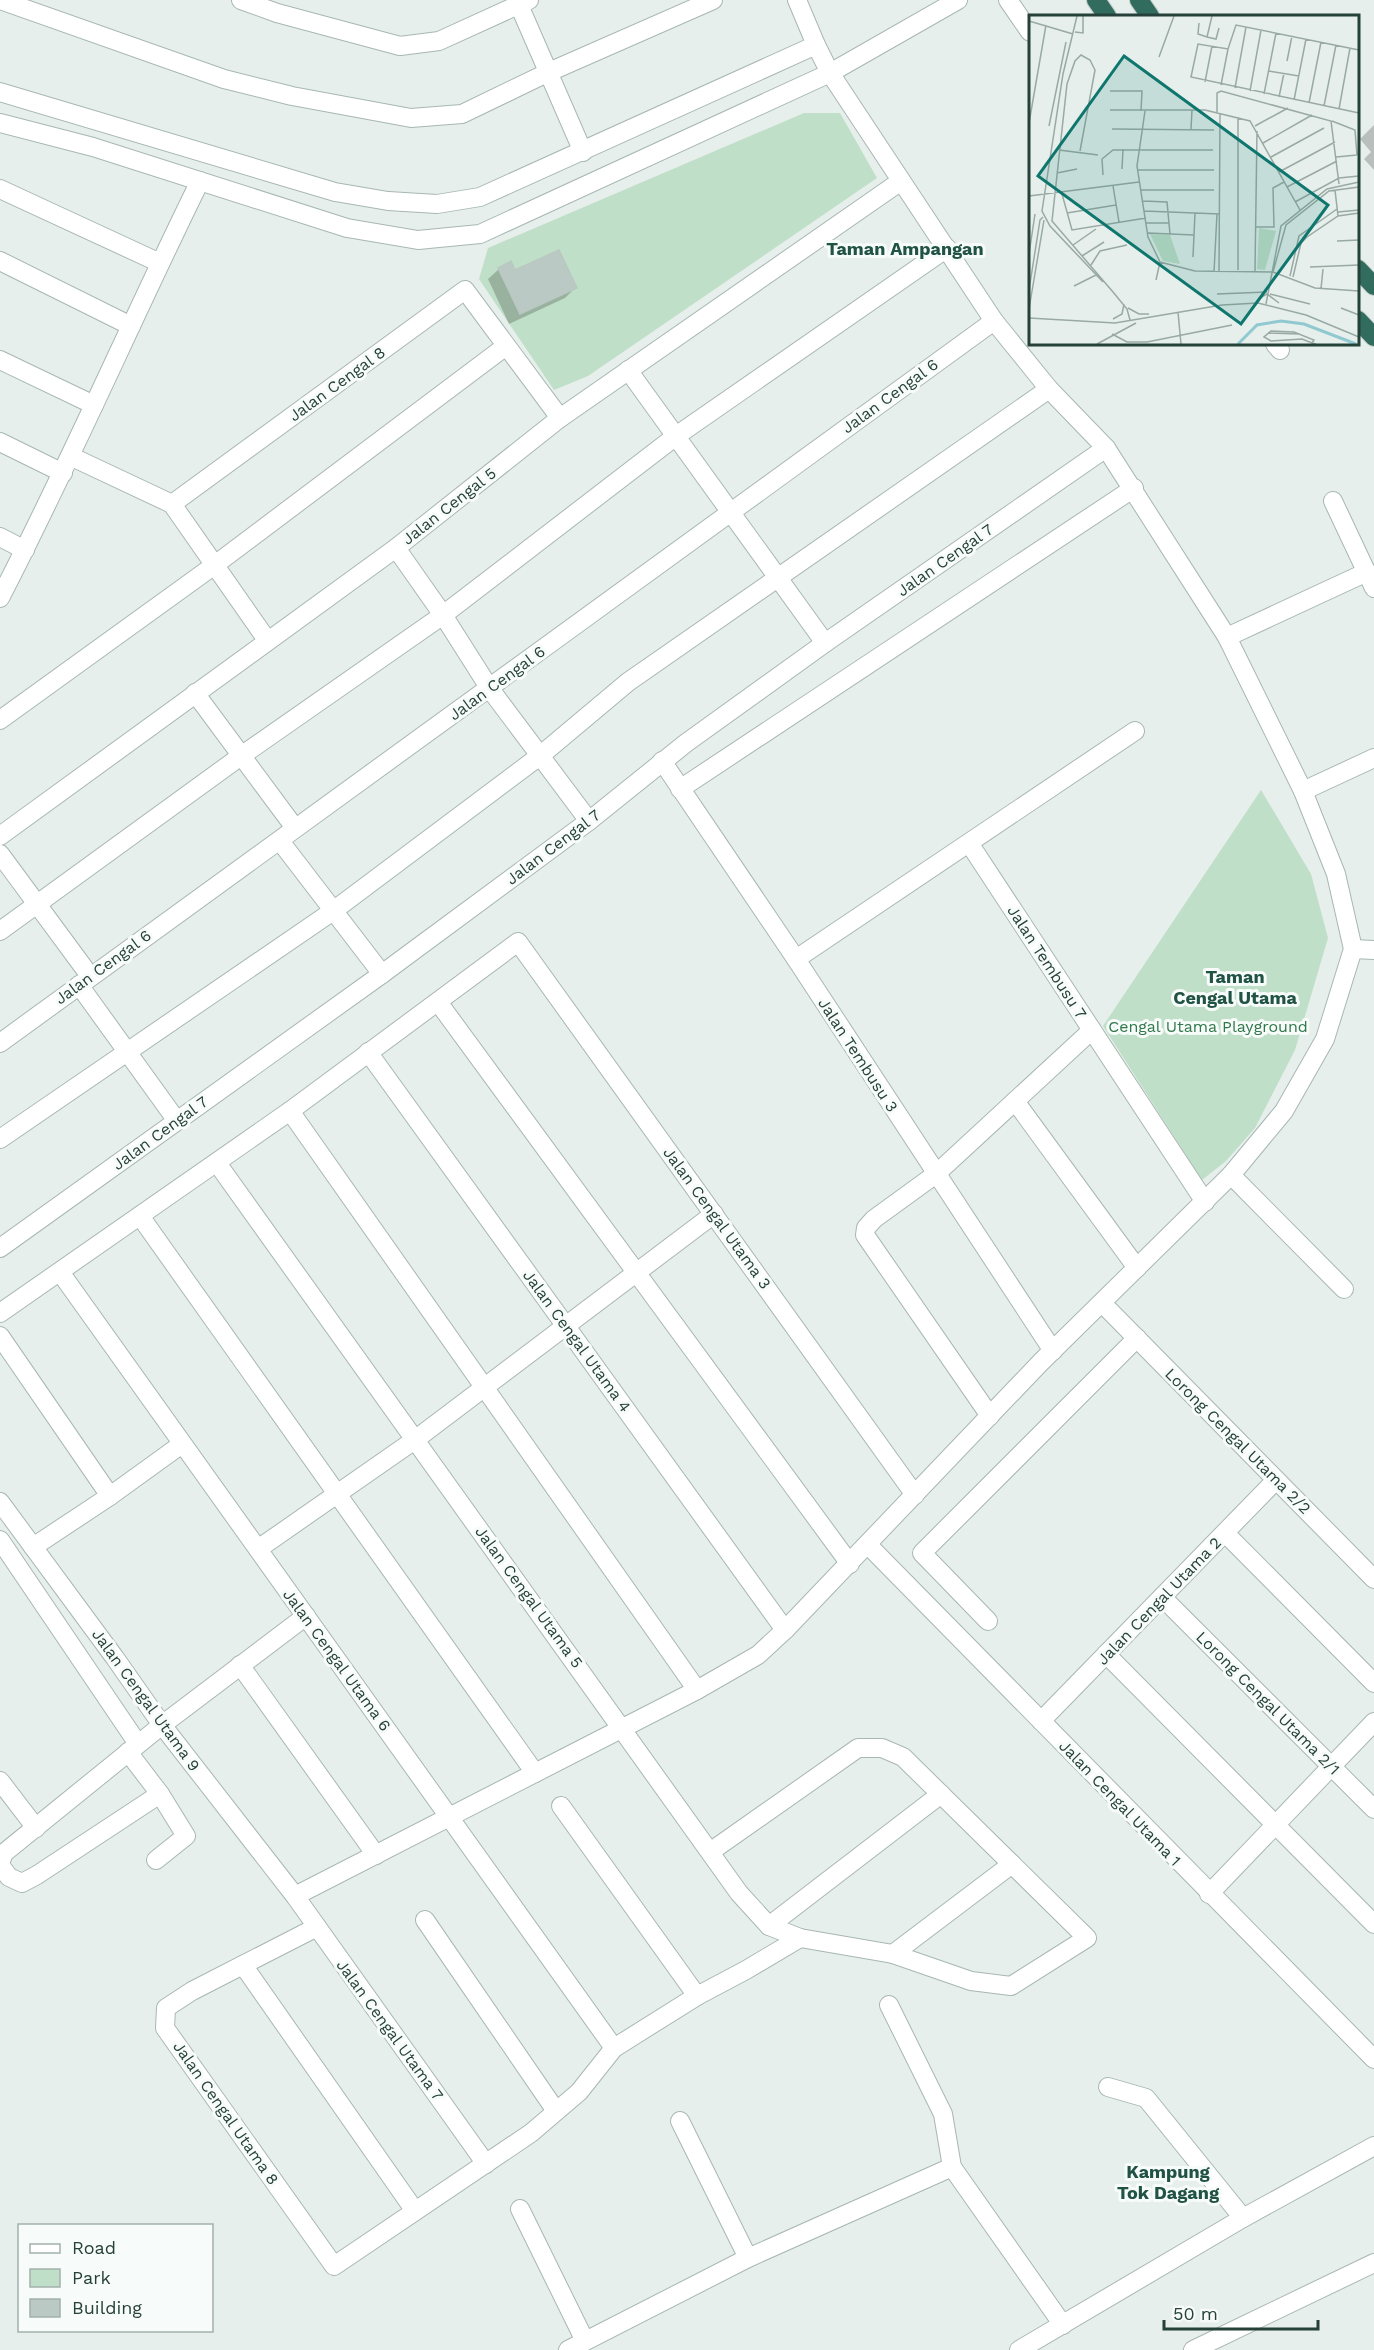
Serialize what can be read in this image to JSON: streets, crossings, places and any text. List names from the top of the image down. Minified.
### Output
{"streets":{"street":["Jalan Cengal 8","Jalan Cengal 6","Jalan Cengal 5","Jalan Cengal 7","Jalan Tembusu 7","Jalan Tembusu 3","Jalan Cengal Utama 3","Jalan Cengal Utama 4","Lorong Cengal Utama 2/2","Jalan Cengal Utama 5","Jalan Cengal Utama 2","Jalan Cengal Utama 6","Jalan Cengal Utama 9","Lorong Cengal Utama 2/1","Jalan Cengal Utama 1","Jalan Cengal Utama 7","Jalan Cengal Utama 8"]},"crossings":[["Jalan Cengal 8","Jalan Cengal 5"],["Jalan Cengal 7","Jalan Tembusu 3"],["Lorong Cengal Utama 2/2","Jalan Cengal Utama 2"],["Jalan Cengal Utama 2","Lorong Cengal Utama 2/1"],["Jalan Cengal Utama 2","Jalan Cengal Utama 1"],["Jalan Cengal Utama 9","Jalan Cengal Utama 7"],["Jalan Cengal Utama 7","Jalan Cengal Utama 8"]],"districts":["Taman Ampangan","Taman Cengal Utama","Kampung Tok Dagang"],"parks":["Cengal Utama Playground"],"legend":["Road","Park","Building"],"scale_bar":"50 m"}
